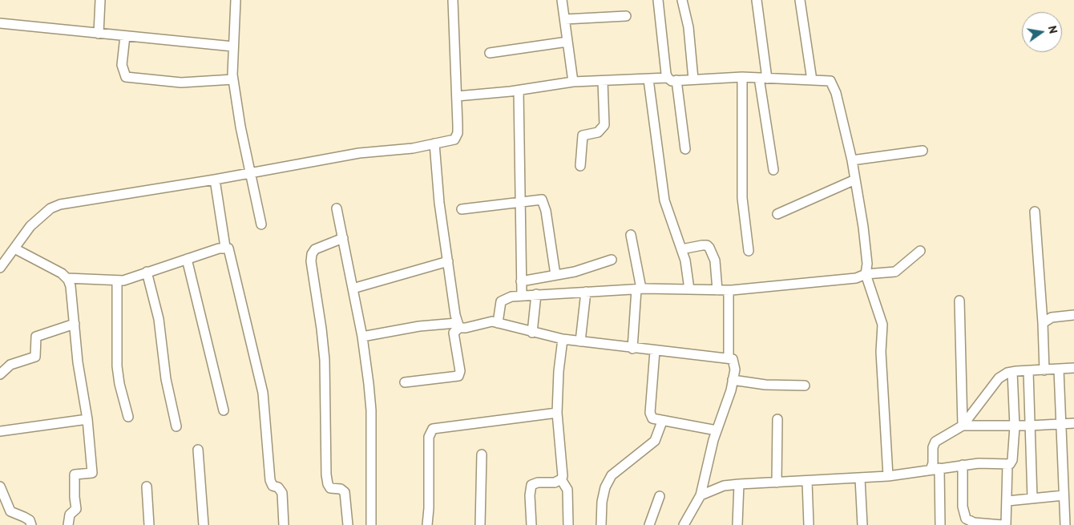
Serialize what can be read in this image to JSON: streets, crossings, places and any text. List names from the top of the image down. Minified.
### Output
{"north":"right"}
